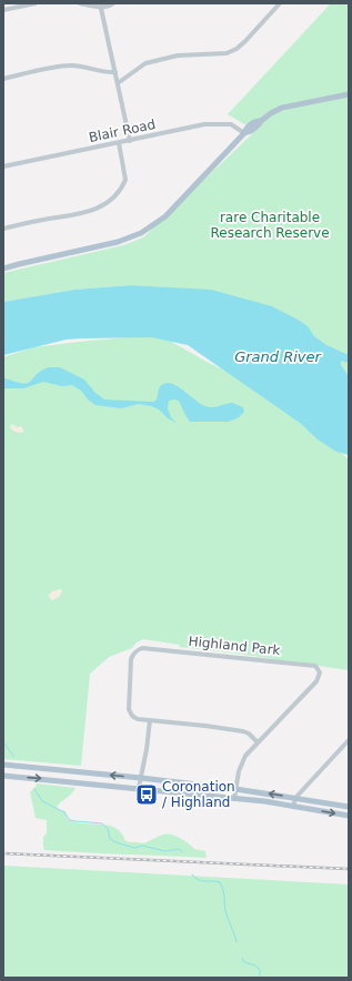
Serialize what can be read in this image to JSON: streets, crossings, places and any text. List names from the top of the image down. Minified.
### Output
{"streets":{"street":["Blair Road","Highland Park"]},"water":["Grand River"],"parks":["rare Charitable Research Reserve"],"places":{"bus stop":["Coronation / Highland"]}}
